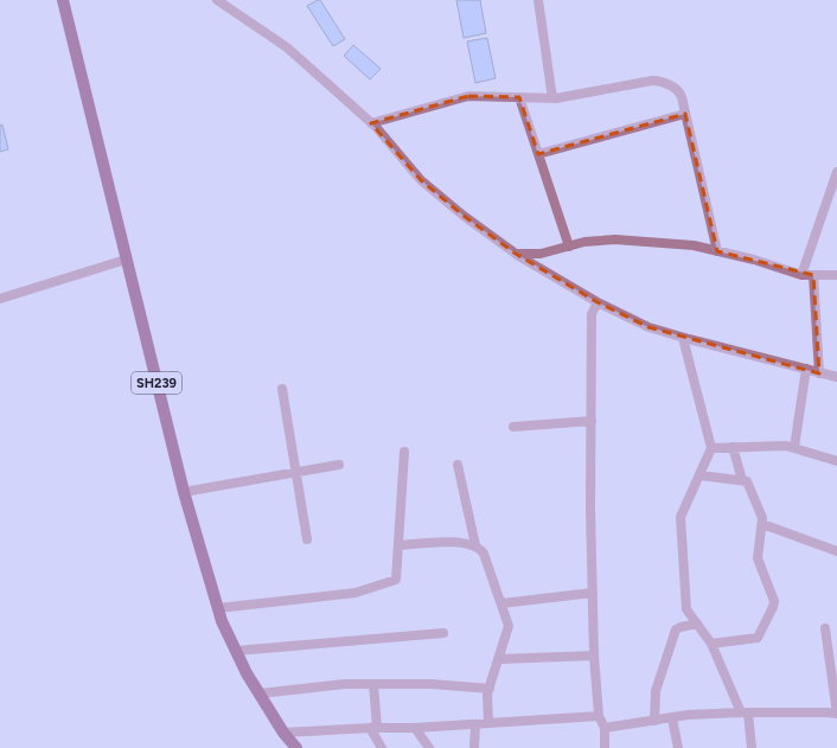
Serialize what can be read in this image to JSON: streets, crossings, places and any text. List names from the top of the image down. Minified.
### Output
{"streets":{"main road":["SH239"]}}
